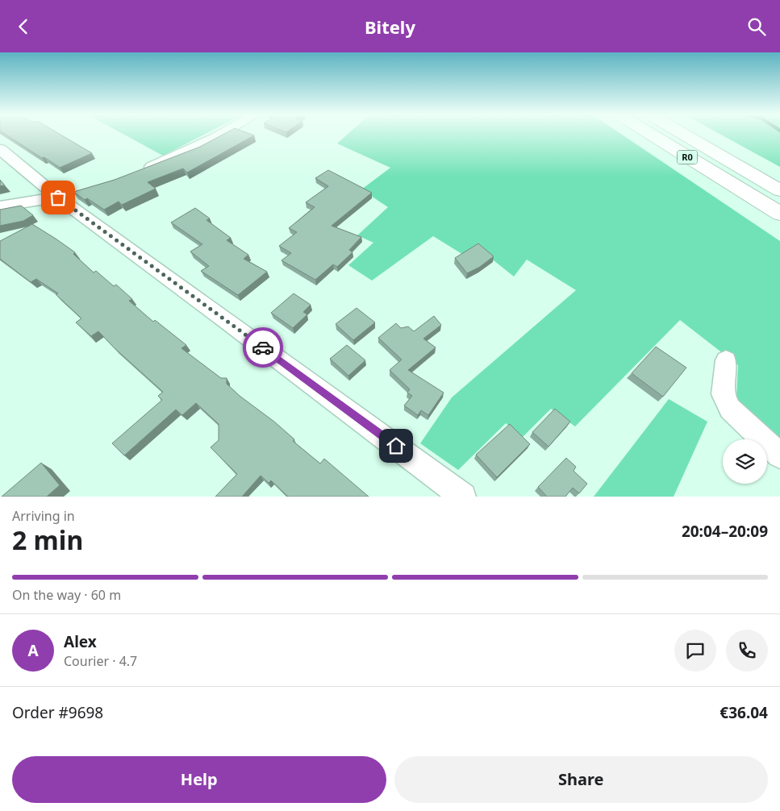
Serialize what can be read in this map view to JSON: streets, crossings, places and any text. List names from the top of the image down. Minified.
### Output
{"streets":{"highway":["R0"]},"page":{"header":"Bitely","heading":["2 min","Arriving in","20:04–20:09"],"panel":["Alex","Courier · 4.7","Order #9698","€36.04"],"bar":"On the way · 60 m","round":"A","buttons":["Help","Share"]}}
